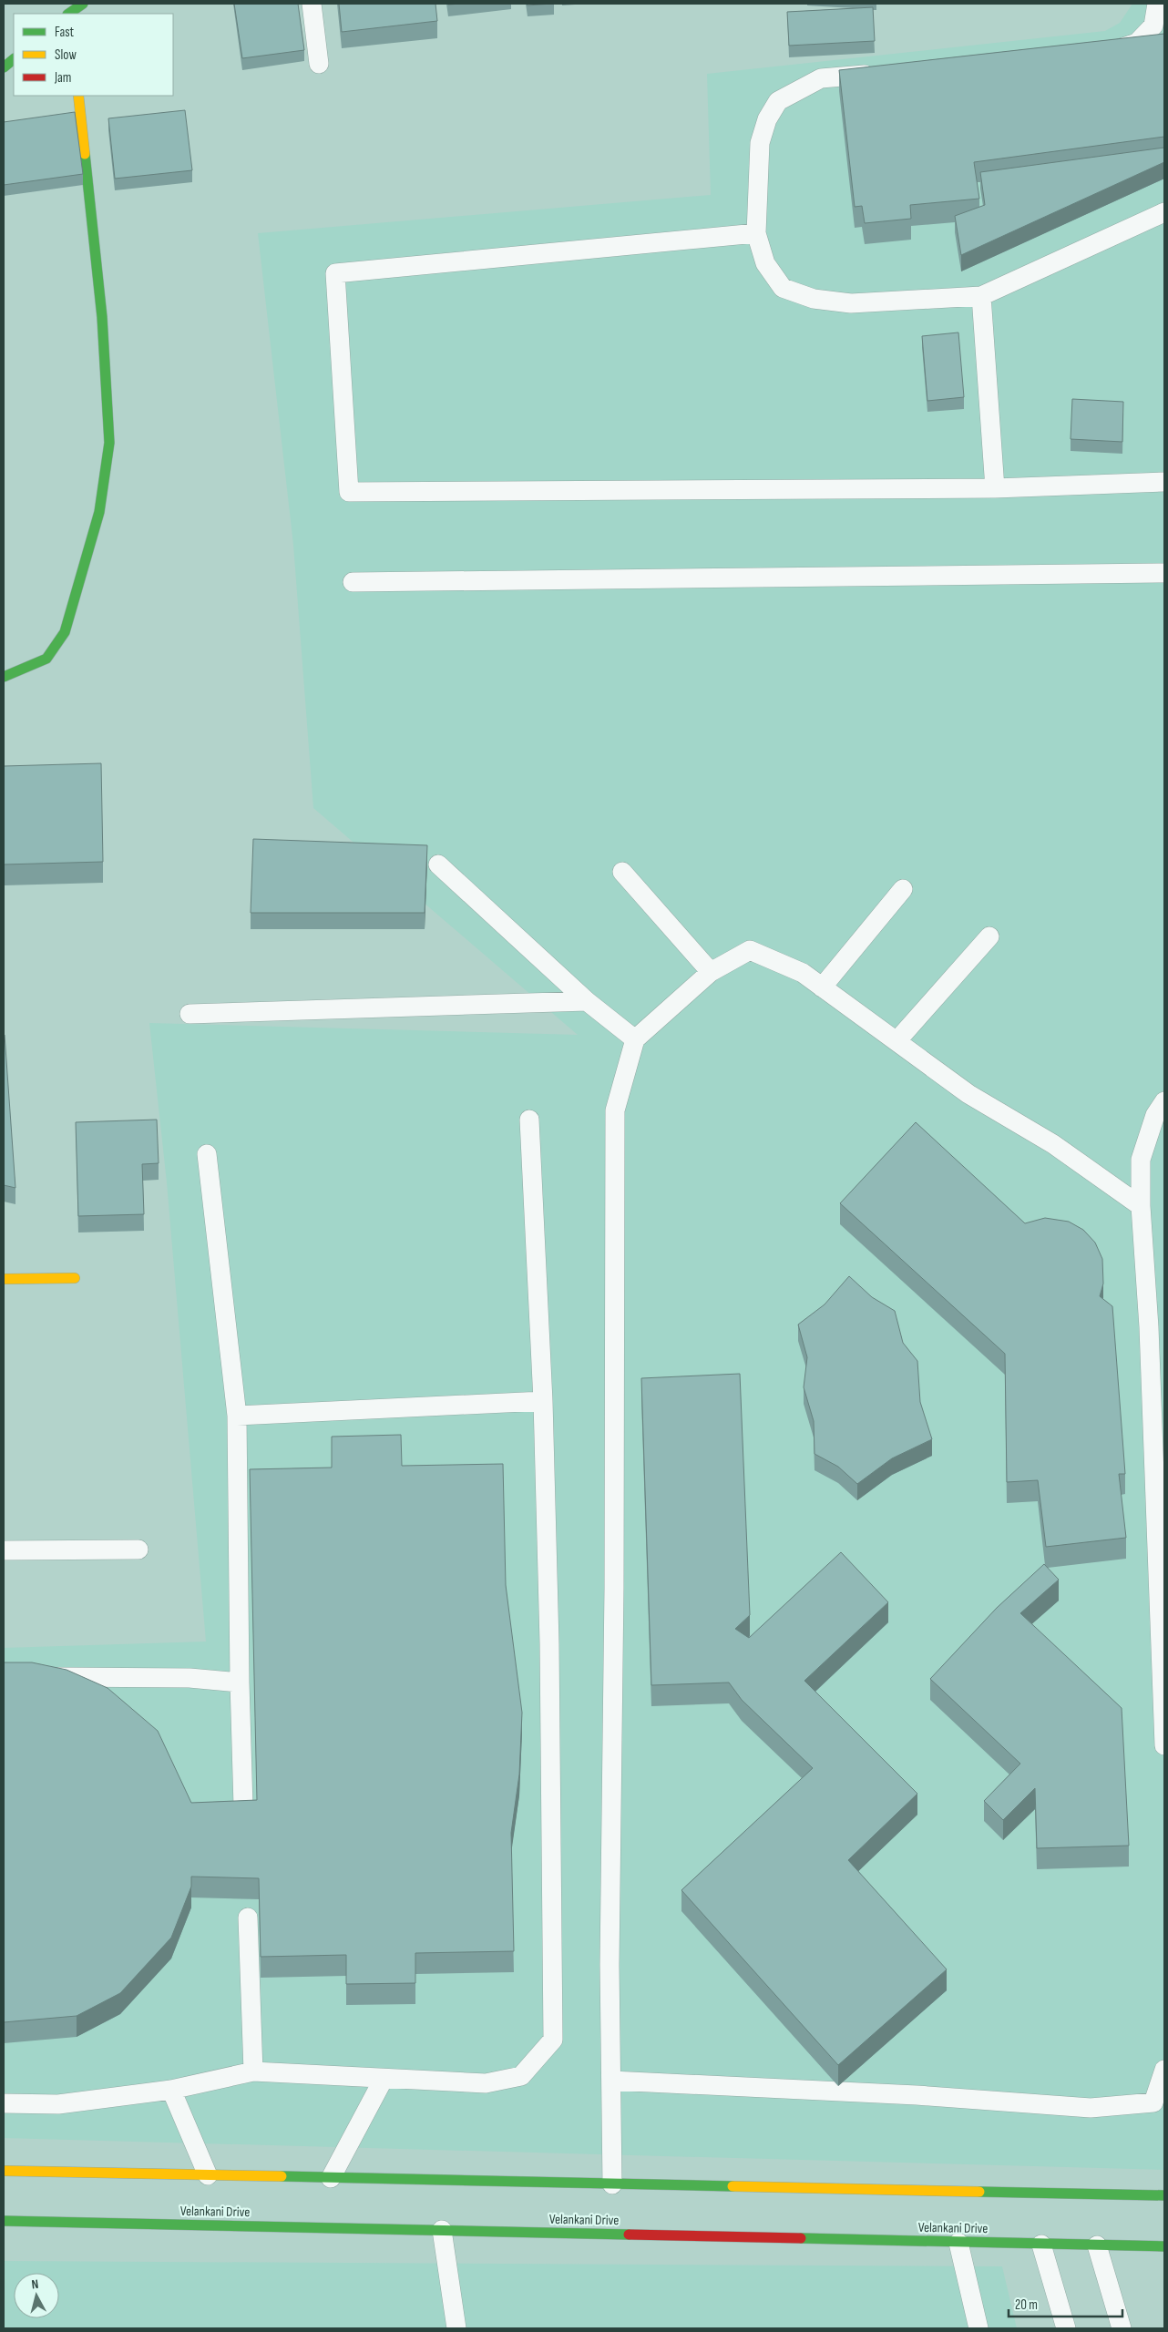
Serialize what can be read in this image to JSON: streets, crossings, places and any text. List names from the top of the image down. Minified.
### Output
{"streets":{"street":["Velankani Drive"]},"legend":["Fast","Slow","Jam"],"scale_bar":"20 m","north":"top"}
